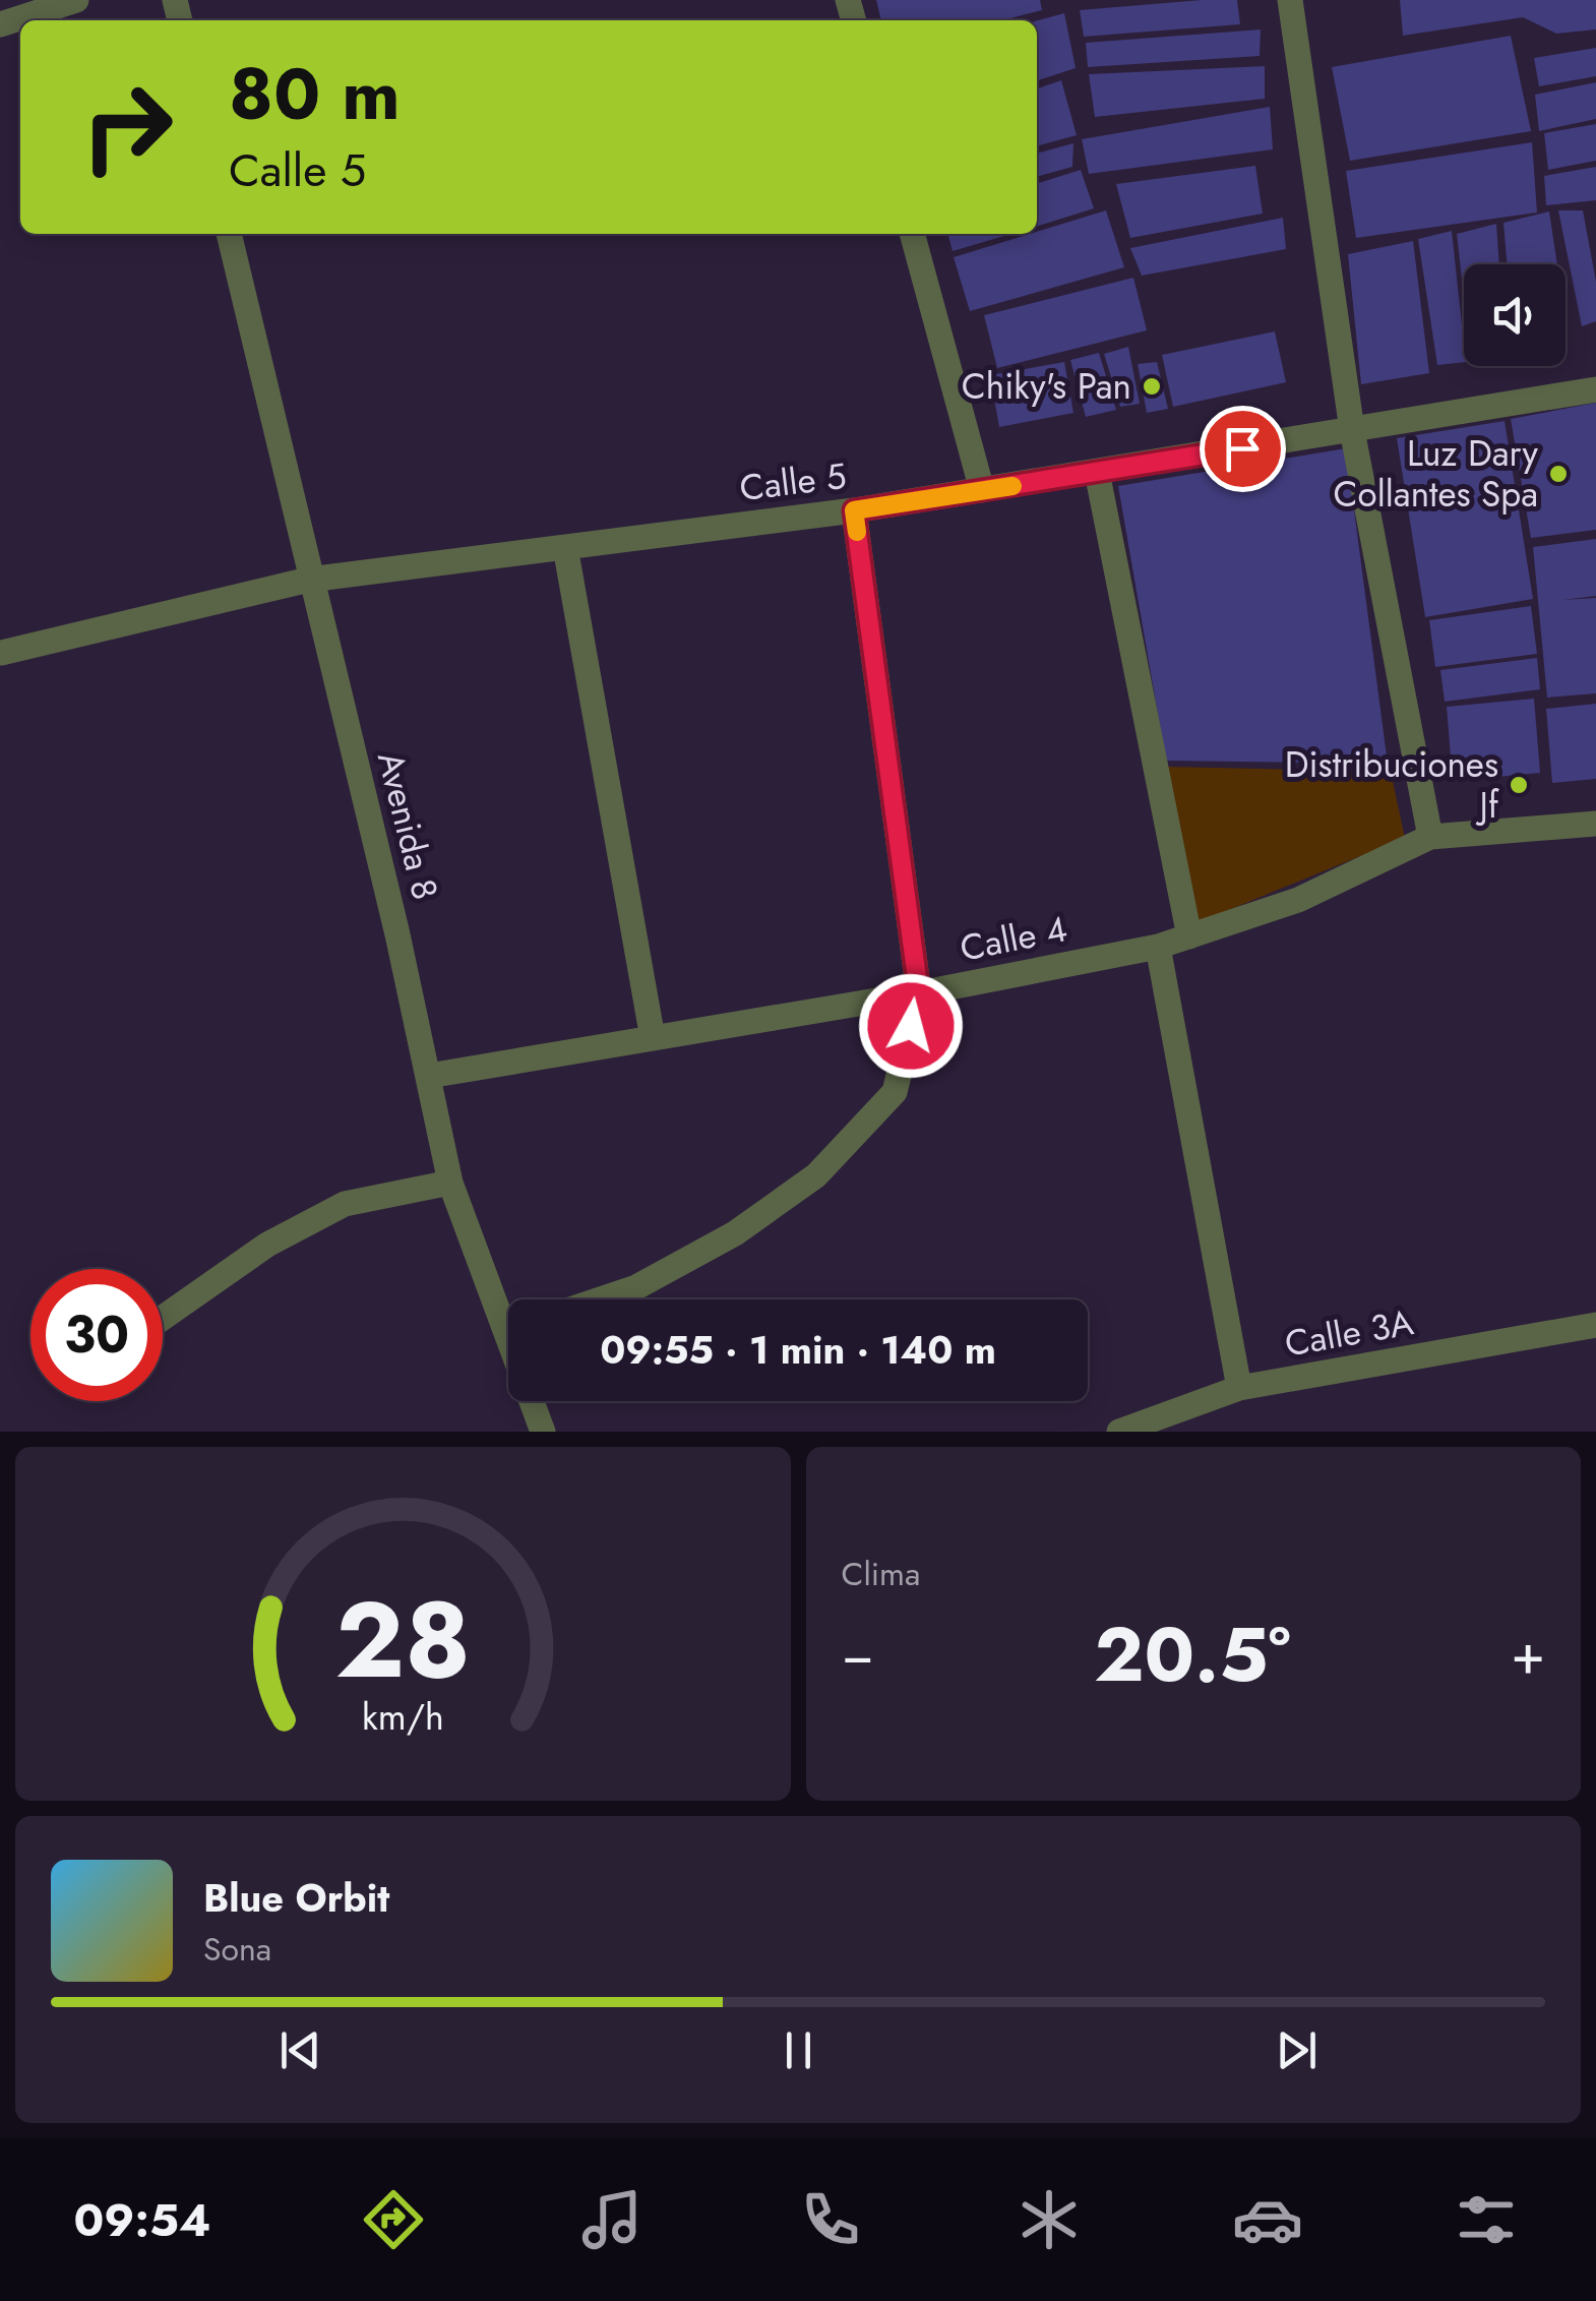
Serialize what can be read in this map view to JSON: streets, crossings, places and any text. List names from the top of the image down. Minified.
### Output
{"streets":{"street":["Calle 5","Avenida 8","Calle 4","Calle 3A"]},"crossings":[["Calle 5","Avenida 8"],["Avenida 8","Calle 4"]],"places":["Chiky's Pan","Luz Dary Collantes Spa","Distribuciones Jf"],"page":{"turn":["80 m","Calle 5"],"limit":"30","trip":"09:55 · 1 min · 140 m","tile":"Clima","heat":["−","20.5°","+"],"song":["Blue Orbit","Sona"],"tabs":"09:54","gauge":["28","km/h"]}}
